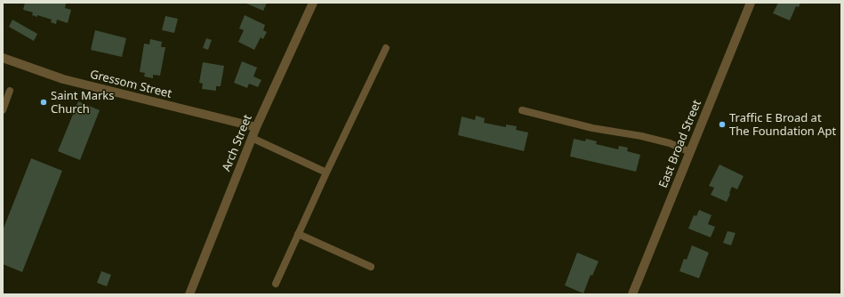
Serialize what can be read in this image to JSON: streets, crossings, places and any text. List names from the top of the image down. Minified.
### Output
{"streets":{"street":["Gressom Street","Arch Street","East Broad Street"]},"crossings":[["Gressom Street","Arch Street"]],"places":["Saint Marks Church","Traffic E Broad at The Foundation Apt"]}
